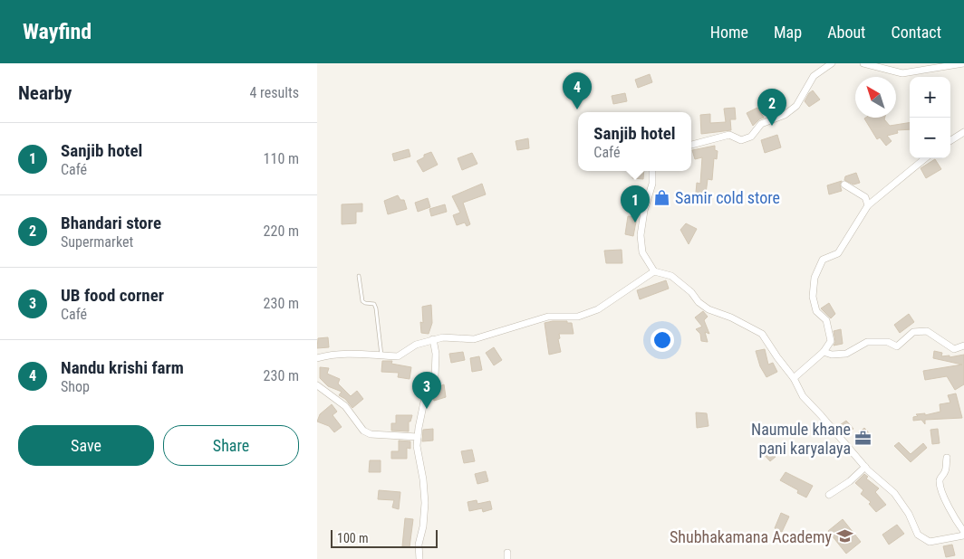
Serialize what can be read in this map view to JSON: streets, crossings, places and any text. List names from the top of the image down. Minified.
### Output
{"places":{"shop":["Samir cold store"],"office":["Naumule khane pani karyalaya"],"school or university":["Shubhakamana Academy"]},"scale_bar":"100 m","north":"top left","page":{"header":"Wayfind","nav":["Home","Map","About","Contact"],"heading":["Nearby","4 results"],"pins":["4","2","1","3"],"map_buttons":["+","−"],"popup":["Sanjib hotel","Café"],"list":[{"mark":"1","name":"Sanjib hotel","note":"Café","value":"110 m"},{"mark":"2","name":"Bhandari store","note":"Supermarket","value":"220 m"},{"mark":"3","name":"UB food corner","note":"Café","value":"230 m"},{"mark":"4","name":"Nandu krishi farm","note":"Shop","value":"230 m"}],"buttons":["Save","Share"],"scale":"100 m"}}
